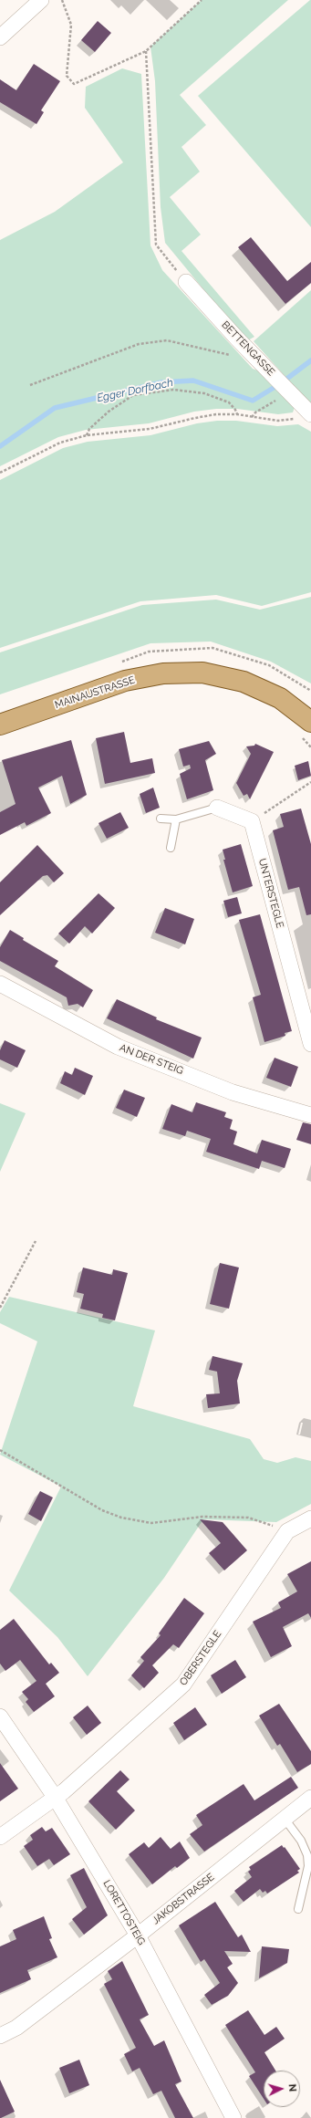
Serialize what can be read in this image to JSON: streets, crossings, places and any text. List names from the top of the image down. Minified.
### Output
{"streets":{"main road":["MAINAUSTRASSE"],"street":["BETTENGASSE","UNTERSTEGLE","AN DER STEIG","OBERSTEGLE","JAKOBSTRASSE","LORETTOSTEIG"]},"crossings":[["OBERSTEGLE","LORETTOSTEIG"],["JAKOBSTRASSE","LORETTOSTEIG"]],"water":["Egger Dorfbach"],"north":"right"}
